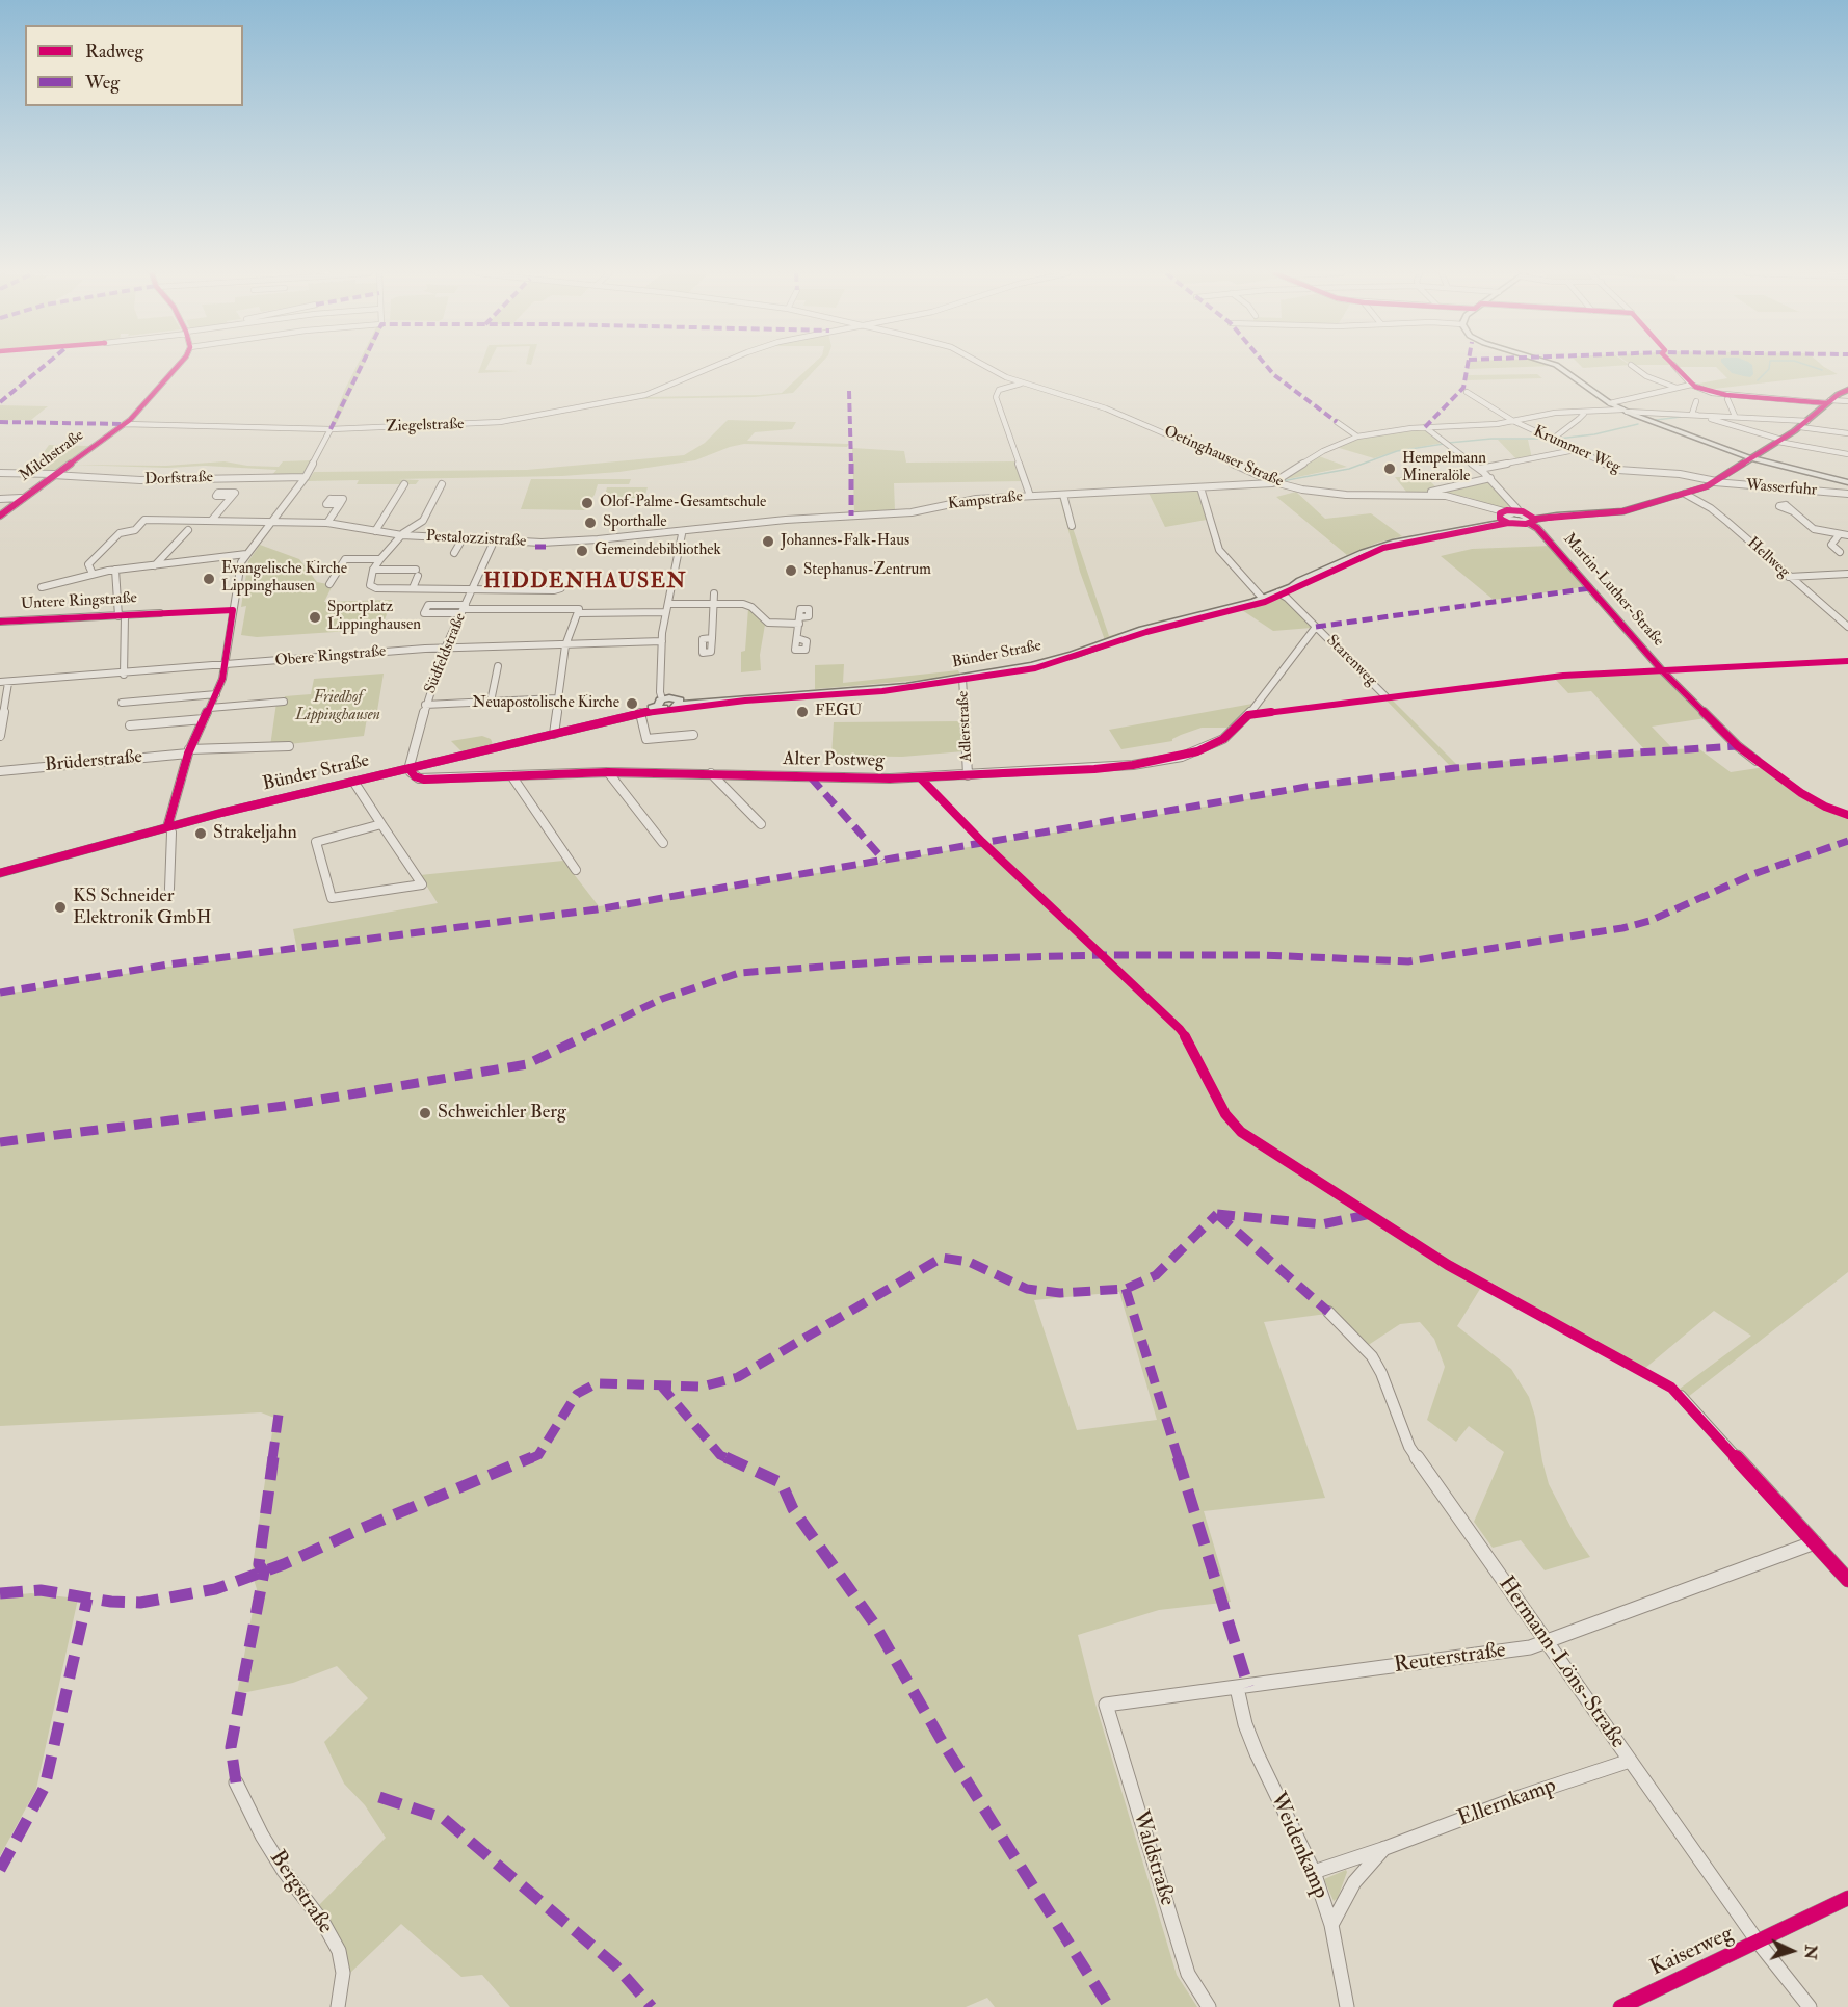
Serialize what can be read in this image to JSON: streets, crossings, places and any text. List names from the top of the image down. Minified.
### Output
{"streets":{"main road":["Bünder Straße"],"street":["Ziegelstraße","Krummer Weg","Milchstraße","Oetinghauser Straße","Dorfstraße","Wasserfuhr","Kampstraße","Pestalozzistraße","Hellweg","Martin-Luther-Straße","Untere Ringstraße","Südfeldstraße","Obere Ringstraße","Starenweg","Adlerstraße","Alter Postweg","Brüderstraße","Reuterstraße","Hermann-Löns-Straße","Ellernkamp","Weidenkamp","Waldstraße","Bergstraße","Kaiserweg"]},"crossings":[["Ziegelstraße","Milchstraße"],["Krummer Weg","Wasserfuhr"],["Krummer Weg","Kampstraße"],["Milchstraße","Dorfstraße"],["Oetinghauser Straße","Kampstraße"],["Oetinghauser Straße","Bünder Straße"],["Kampstraße","Pestalozzistraße"],["Pestalozzistraße","Südfeldstraße"],["Südfeldstraße","Bünder Straße"],["Südfeldstraße","Obere Ringstraße"],["Südfeldstraße","Alter Postweg"],["Bünder Straße","Adlerstraße"],["Bünder Straße","Alter Postweg"],["Starenweg","Alter Postweg"],["Adlerstraße","Alter Postweg"],["Reuterstraße","Hermann-Löns-Straße"],["Reuterstraße","Weidenkamp"],["Reuterstraße","Waldstraße"],["Hermann-Löns-Straße","Ellernkamp"],["Hermann-Löns-Straße","Kaiserweg"],["Ellernkamp","Weidenkamp"]],"districts":["HIDDENHAUSEN"],"parks":["Friedhof Lippinghausen"],"places":["Hempelmann Mineralöle","Olof-Palme-Gesamtschule","Sporthalle","Johannes-Falk-Haus","Gemeindebibliothek","Stephanus-Zentrum","Evangelische Kirche Lippinghausen","Sportplatz Lippinghausen","Neuapostolische Kirche","FEGU","Strakeljahn","KS Schneider Elektronik GmbH","Schweichler Berg"],"legend":["Radweg","Weg"],"north":"right"}
